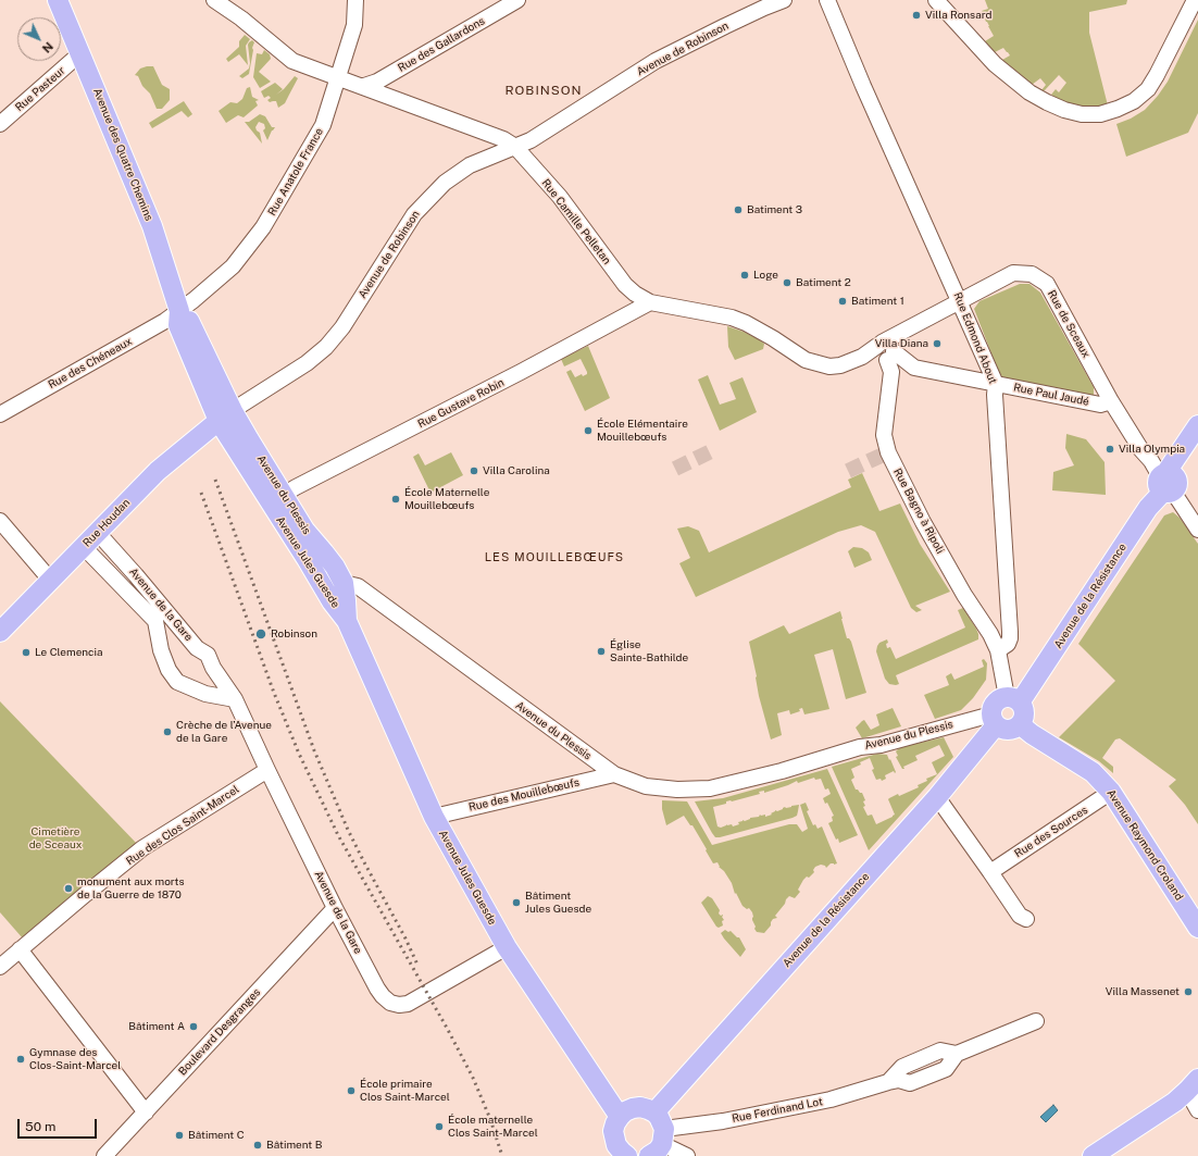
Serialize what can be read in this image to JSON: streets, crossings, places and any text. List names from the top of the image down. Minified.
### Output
{"streets":{"main road":["Avenue des Quatre Chemins","Avenue du Plessis","Rue Houdan","Avenue Jules Guesde","Avenue de la Résistance","Avenue Raymond Croland"],"street":["Rue des Gallardons","Avenue de Robinson","Rue Pasteur","Rue Anatole France","Rue Camille Pelletan","Rue de Sceaux","Rue Edmond About","Rue des Chéneaux","Rue Paul Jaudé","Rue Gustave Robin","Rue Bagno à Ripoli","Avenue de la Gare","Rue des Mouillebœufs","Rue des Clos Saint-Marcel","Rue des Sources","Boulevard Desgranges","Rue Ferdinand Lot"]},"crossings":[["Rue des Gallardons","Rue Camille Pelletan"],["Avenue de Robinson","Avenue des Quatre Chemins"],["Avenue de Robinson","Rue Camille Pelletan"],["Avenue de Robinson","Avenue du Plessis"],["Avenue de Robinson","Rue Houdan"],["Rue Pasteur","Avenue des Quatre Chemins"],["Avenue des Quatre Chemins","Rue Anatole France"],["Avenue des Quatre Chemins","Rue des Chéneaux"],["Avenue des Quatre Chemins","Avenue du Plessis"],["Avenue des Quatre Chemins","Rue Houdan"],["Rue Anatole France","Rue Camille Pelletan"],["Rue Anatole France","Rue des Chéneaux"],["Rue Camille Pelletan","Rue de Sceaux"],["Rue Camille Pelletan","Rue Gustave Robin"],["Rue de Sceaux","Rue Edmond About"],["Rue de Sceaux","Rue Paul Jaudé"],["Rue de Sceaux","Rue Bagno à Ripoli"],["Rue de Sceaux","Avenue de la Résistance"],["Rue Edmond About","Rue Paul Jaudé"],["Rue Edmond About","Rue Bagno à Ripoli"],["Rue Paul Jaudé","Rue Bagno à Ripoli"],["Rue Gustave Robin","Avenue du Plessis"],["Rue Gustave Robin","Avenue Jules Guesde"],["Avenue du Plessis","Rue Houdan"],["Avenue du Plessis","Avenue Jules Guesde"],["Avenue du Plessis","Avenue de la Résistance"],["Avenue du Plessis","Rue des Mouillebœufs"],["Avenue du Plessis","Avenue Raymond Croland"],["Rue Houdan","Avenue de la Gare"],["Avenue Jules Guesde","Avenue de la Gare"],["Avenue Jules Guesde","Rue des Mouillebœufs"],["Avenue de la Résistance","Avenue Raymond Croland"],["Avenue de la Résistance","Rue Ferdinand Lot"],["Avenue de la Gare","Rue des Clos Saint-Marcel"],["Avenue de la Gare","Boulevard Desgranges"],["Rue des Sources","Avenue Raymond Croland"]],"districts":["ROBINSON","LES MOUILLEBŒUFS"],"parks":["Cimetière de Sceaux"],"places":["Villa Ronsard","Batiment 3","Loge","Batiment 2","Batiment 1","Villa Diana","École Elémentaire Mouillebœufs","Villa Olympia","Villa Carolina","École Maternelle Mouillebœufs","Robinson","Église Sainte-Bathilde","Le Clemencia","Crèche de l’Avenue de la Gare","monument aux morts de la Guerre de 1870","Bâtiment Jules Guesde","Villa Massenet","Bâtiment A","Gymnase des Clos-Saint-Marcel","École primaire Clos Saint-Marcel","École maternelle Clos Saint-Marcel","Bâtiment C","Bâtiment B"],"scale_bar":"50 m","north":"bottom right"}
